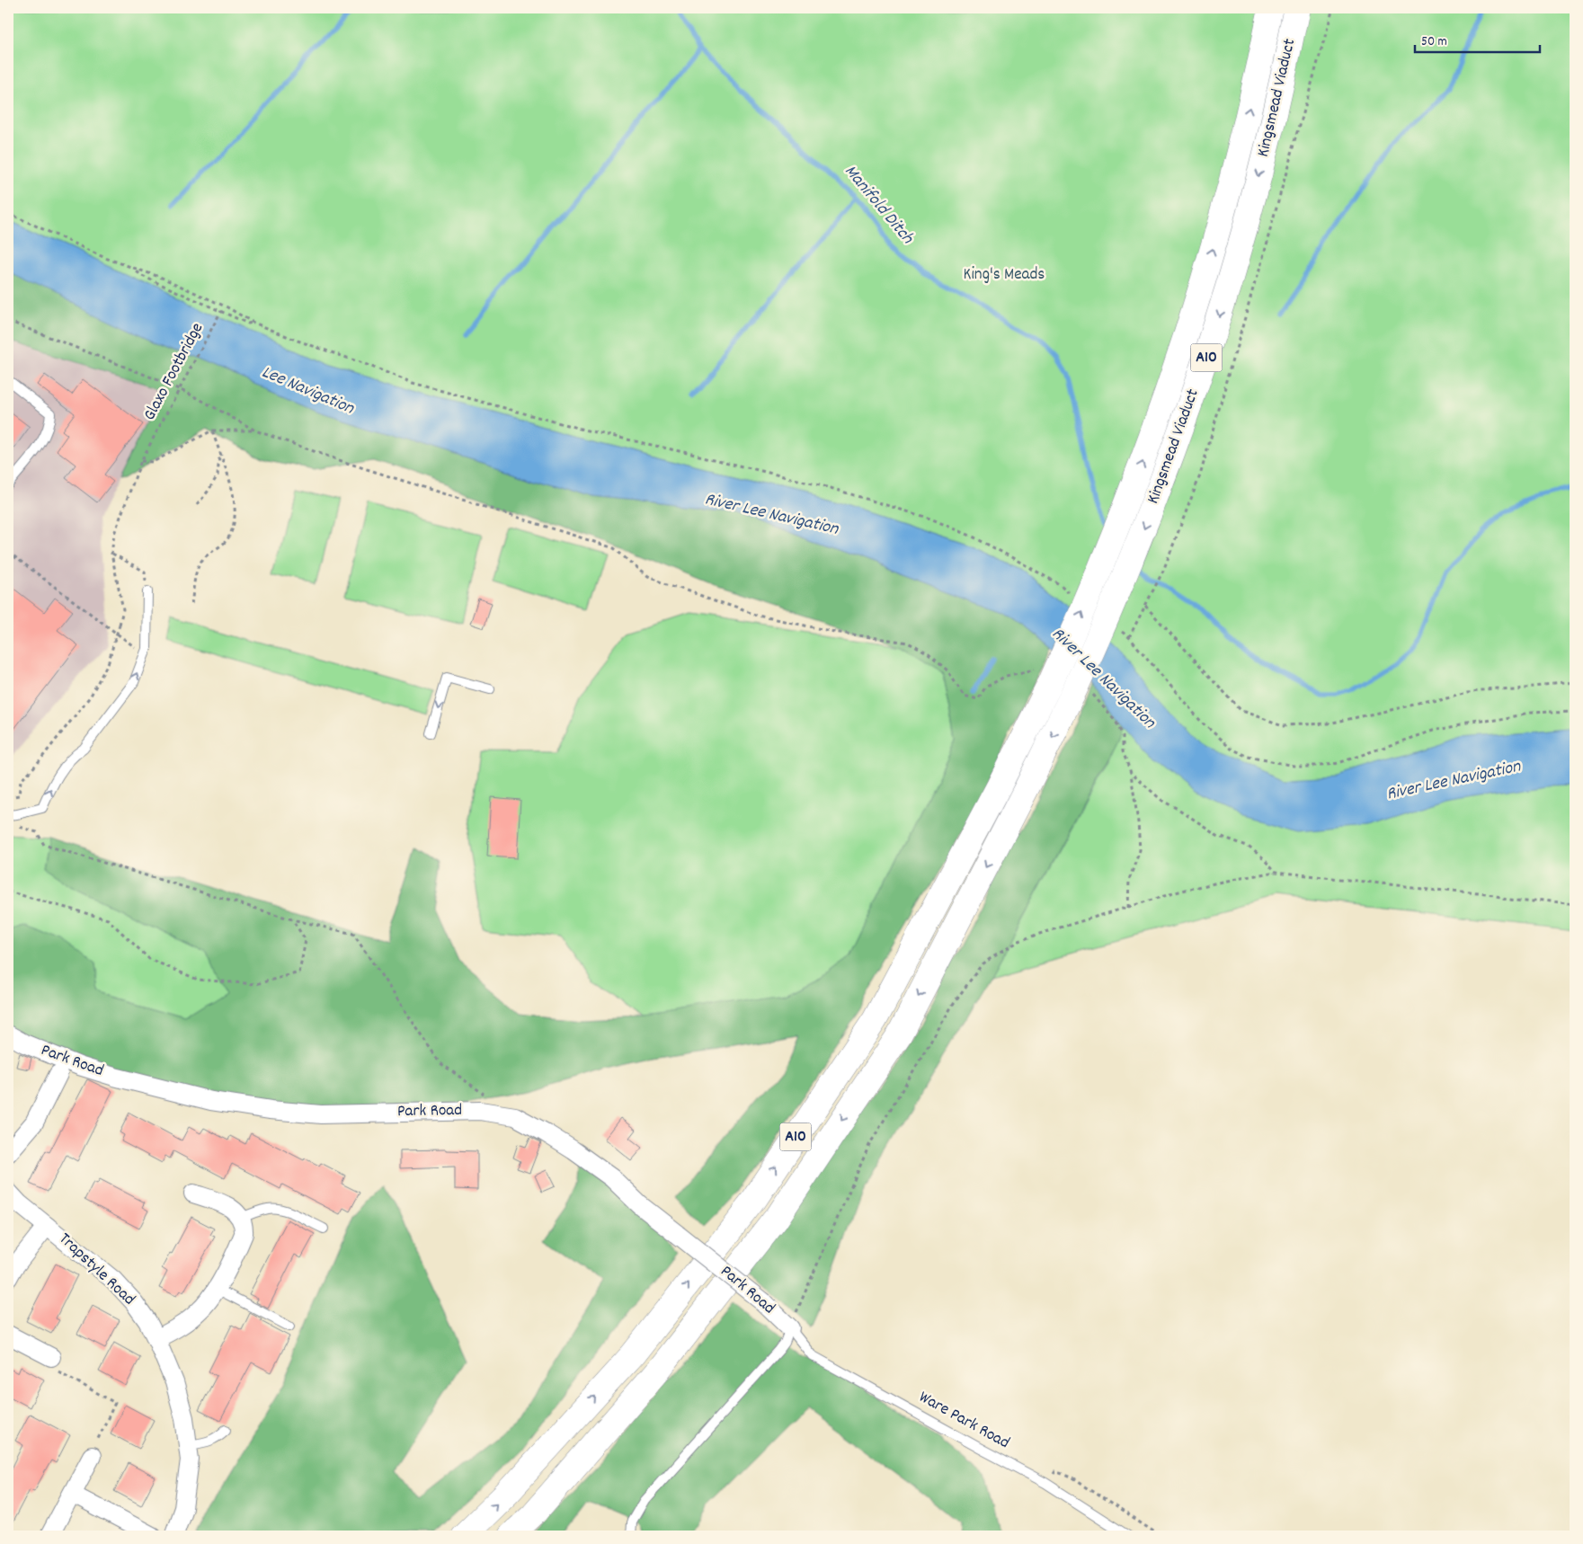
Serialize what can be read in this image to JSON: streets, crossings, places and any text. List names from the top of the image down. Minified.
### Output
{"streets":{"highway":["Kingsmead Viaduct","A10"],"street":["Park Road","Trapstyle Road"],"lane":["Ware Park Road"],"path":["Glaxo Footbridge"]},"crossings":[["Kingsmead Viaduct","A10"],["Park Road","Ware Park Road"]],"water":["Manifold Ditch","Lee Navigation","River Lee Navigation"],"parks":["King's Meads"],"scale_bar":"50 m"}
